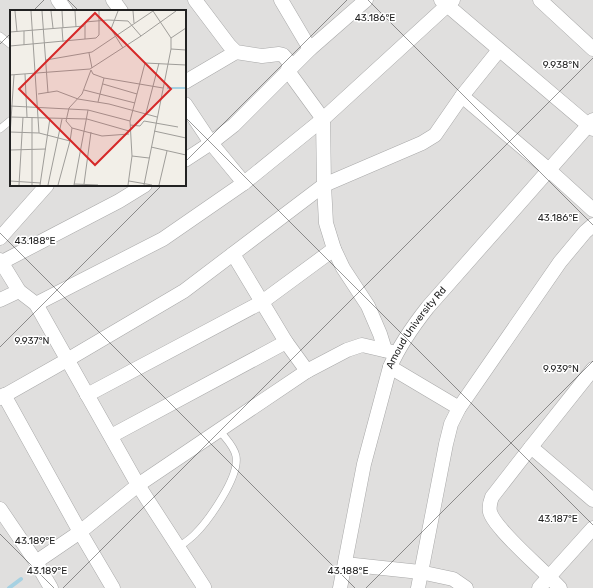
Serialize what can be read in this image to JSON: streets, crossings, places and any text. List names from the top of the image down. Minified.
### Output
{"streets":{"street":["Amoud University Rd"]},"coordinates":["43.186°E","9.938°N","43.188°E","9.937°N","9.939°N","43.187°E","43.189°E"]}
